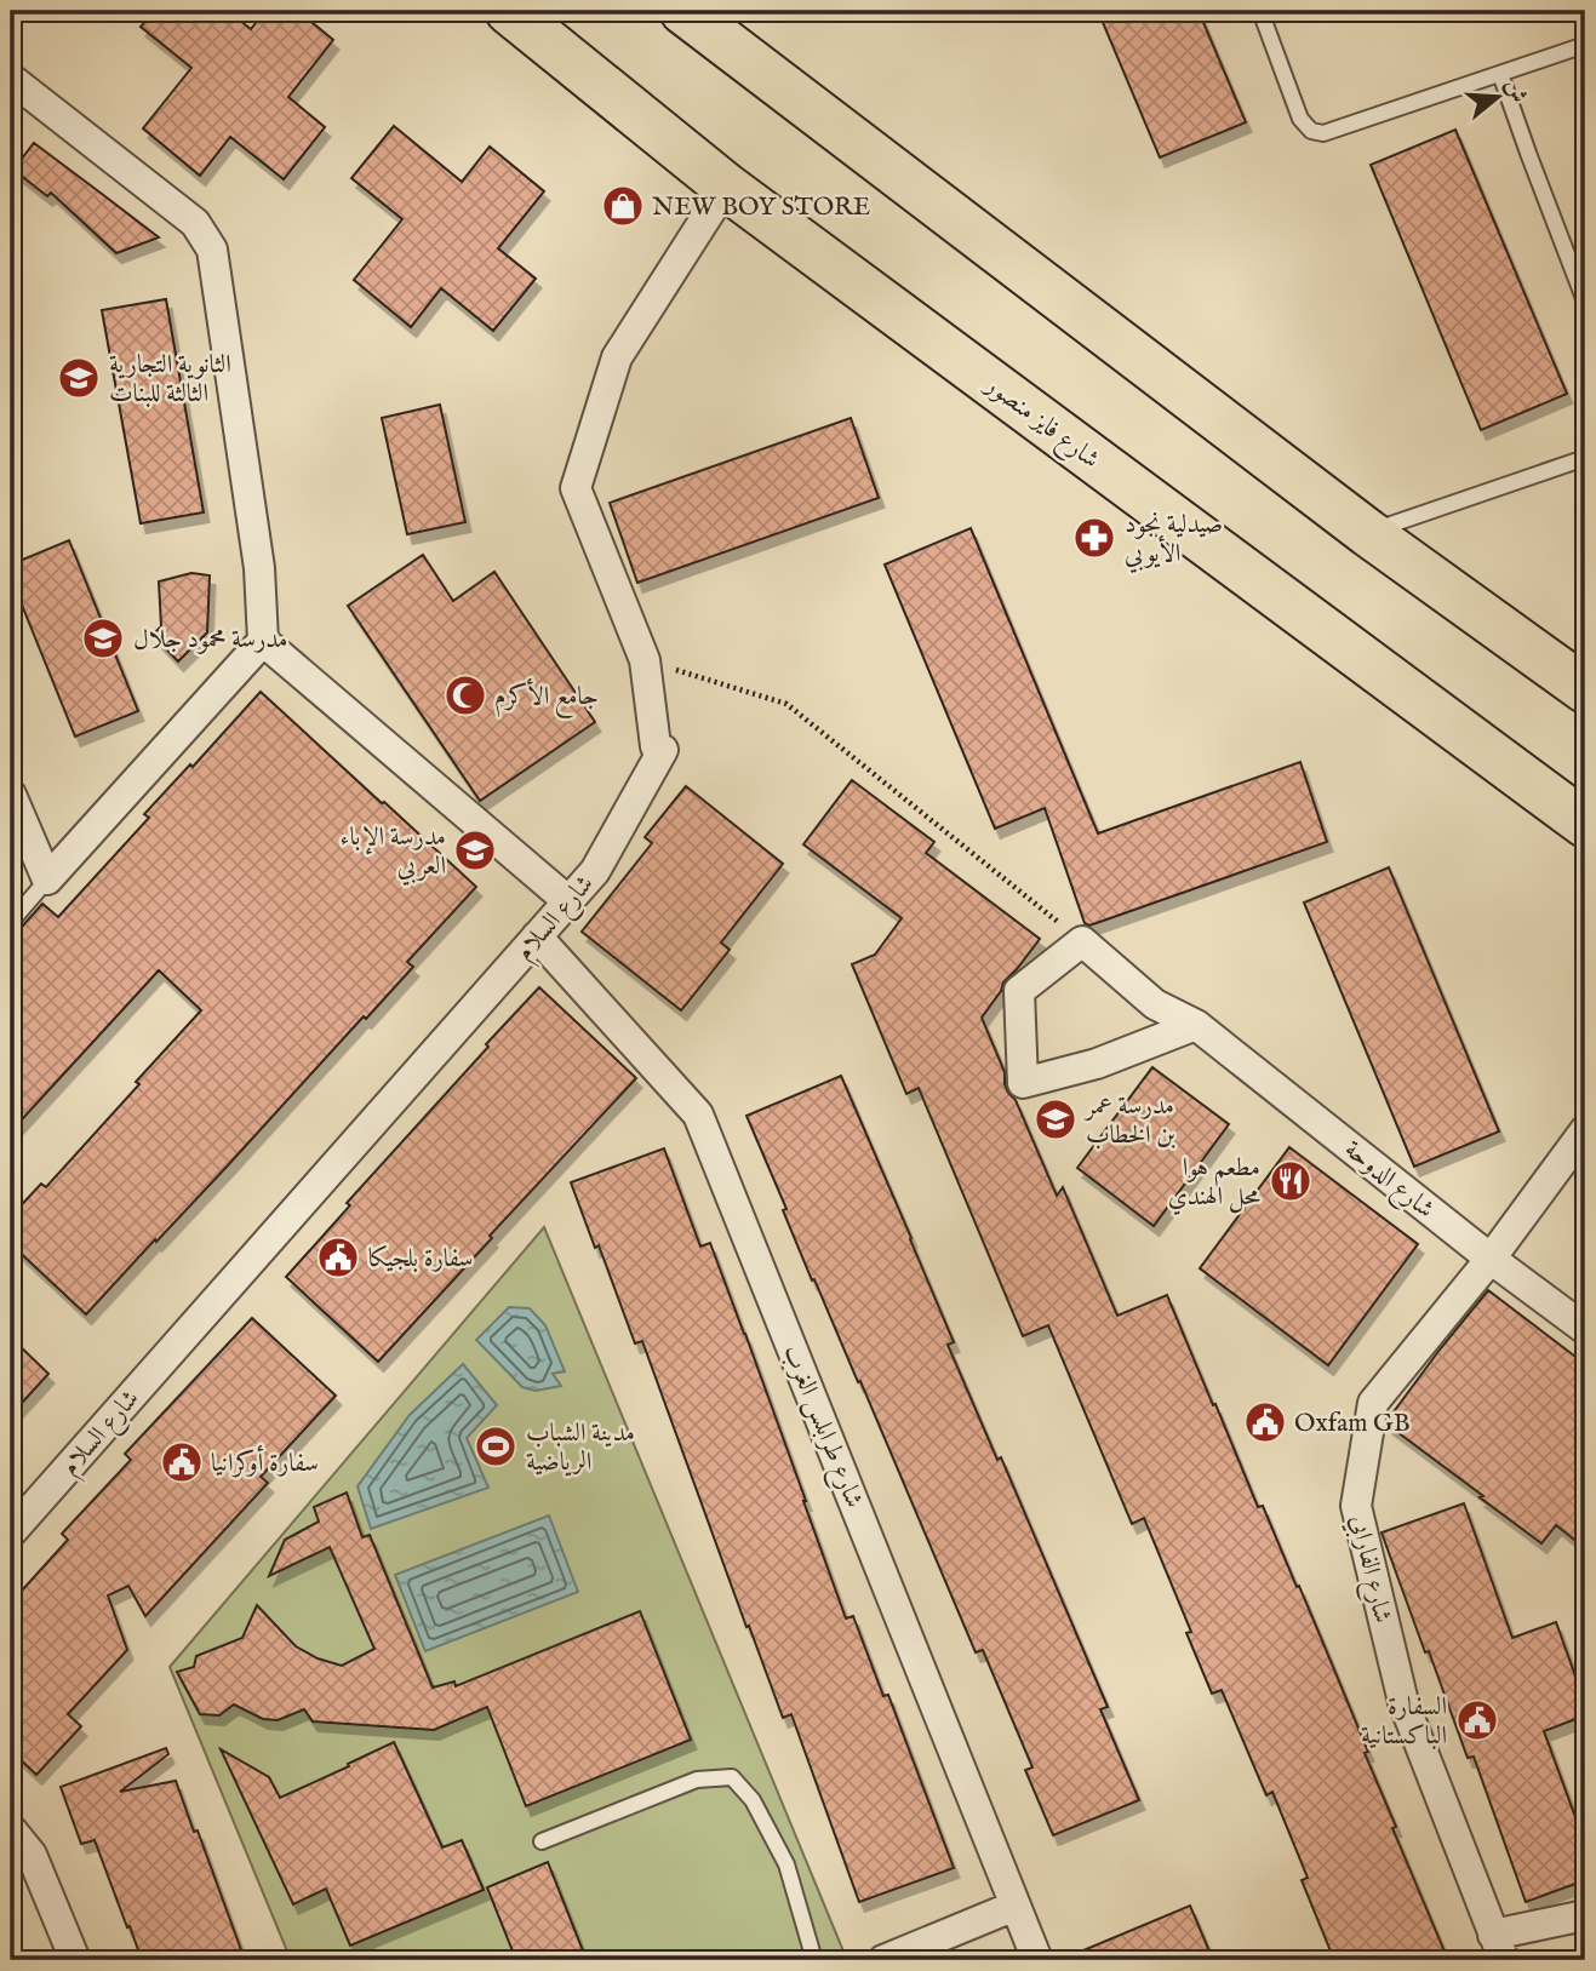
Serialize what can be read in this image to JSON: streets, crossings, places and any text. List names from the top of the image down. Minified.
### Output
{"streets":{"highway":["شارع فايز منصور"],"street":["شارع السلام","شارع الدوحة","شارع طرابلس الغرب","شارع الفارابي"]},"crossings":[["شارع فايز منصور","شارع السلام"],["شارع السلام","شارع طرابلس الغرب"],["شارع الدوحة","شارع الفارابي"]],"places":{"shop":["NEW BOY STORE"],"school or university":["الثانوية التجارية الثالثة للبنات","مدرسة محمود جلال","مدرسة الإباء العربي","مدرسة عمر بن الخطاب"],"pharmacy":["صيدلية نجود الأيوبي"],"mosque":["جامع الأكرم"],"restaurant":["مطعم هوا محل الهندي"],"public building":["سفارة بلجيكا","Oxfam GB","سفارة أوكرانيا","السفارة الباكستانية"],"sports":["مدينة الشباب الرياضية"]},"north":"right"}
